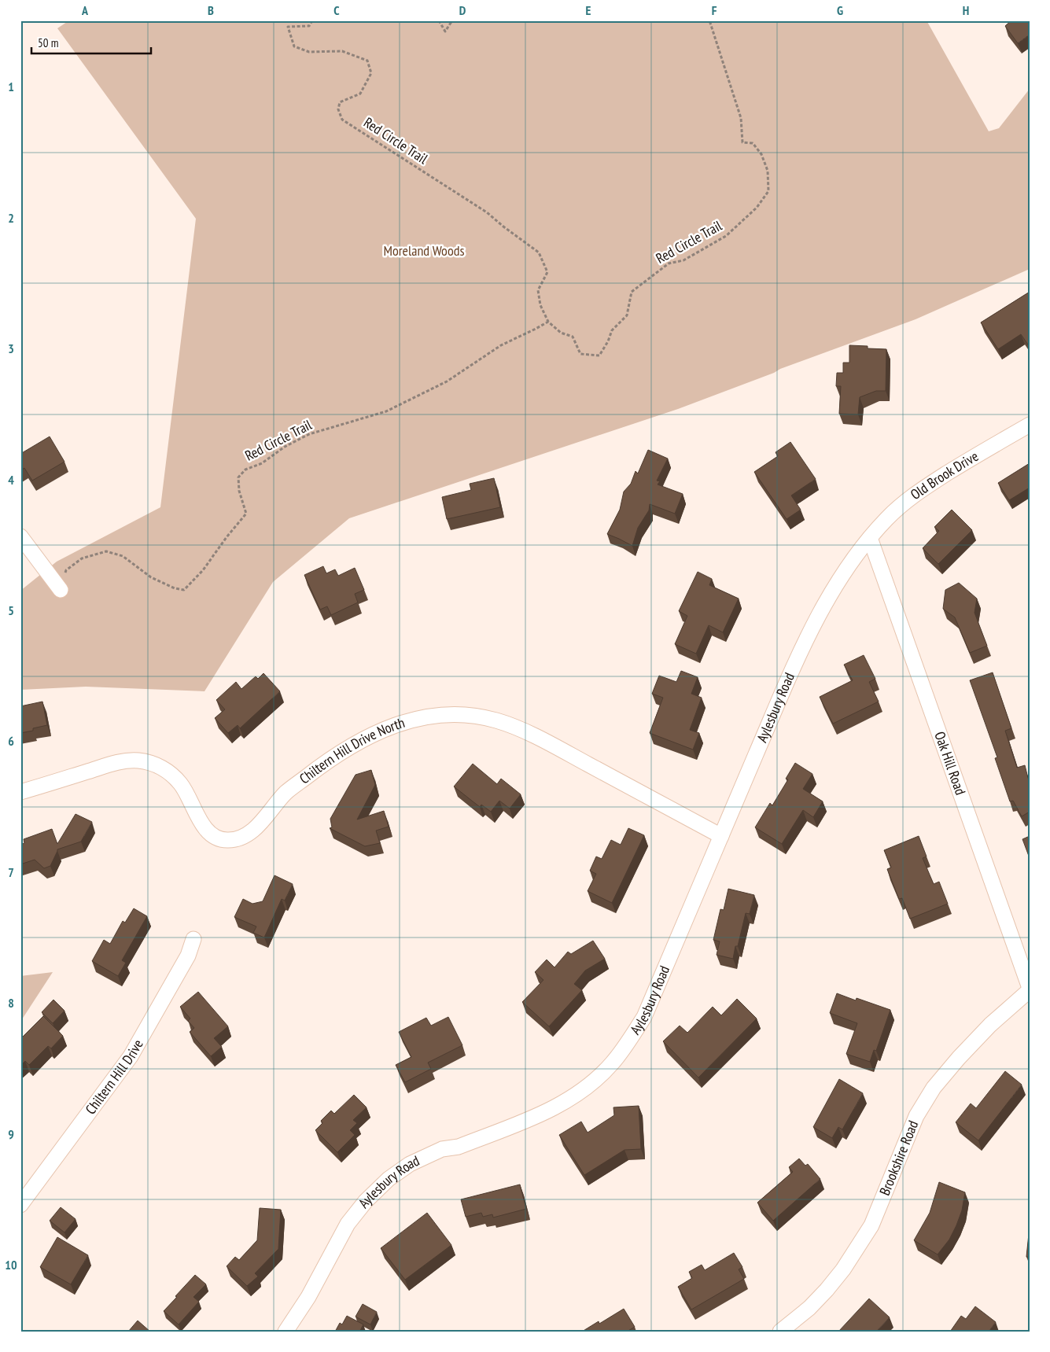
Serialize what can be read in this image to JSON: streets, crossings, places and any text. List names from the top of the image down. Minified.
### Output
{"streets":{"street":["Old Brook Drive","Aylesbury Road","Chiltern Hill Drive North","Oak Hill Road","Chiltern Hill Drive","Brookshire Road"],"path":["Red Circle Trail"]},"crossings":[["Old Brook Drive","Aylesbury Road"],["Old Brook Drive","Oak Hill Road"],["Aylesbury Road","Chiltern Hill Drive North"],["Aylesbury Road","Oak Hill Road"],["Oak Hill Road","Brookshire Road"]],"parks":["Moreland Woods"],"scale_bar":"50 m","grid":{"columns":["A","B","C","D","E","F","G","H"],"rows":["1","2","3","4","5","6","7","8","9","10"]}}
